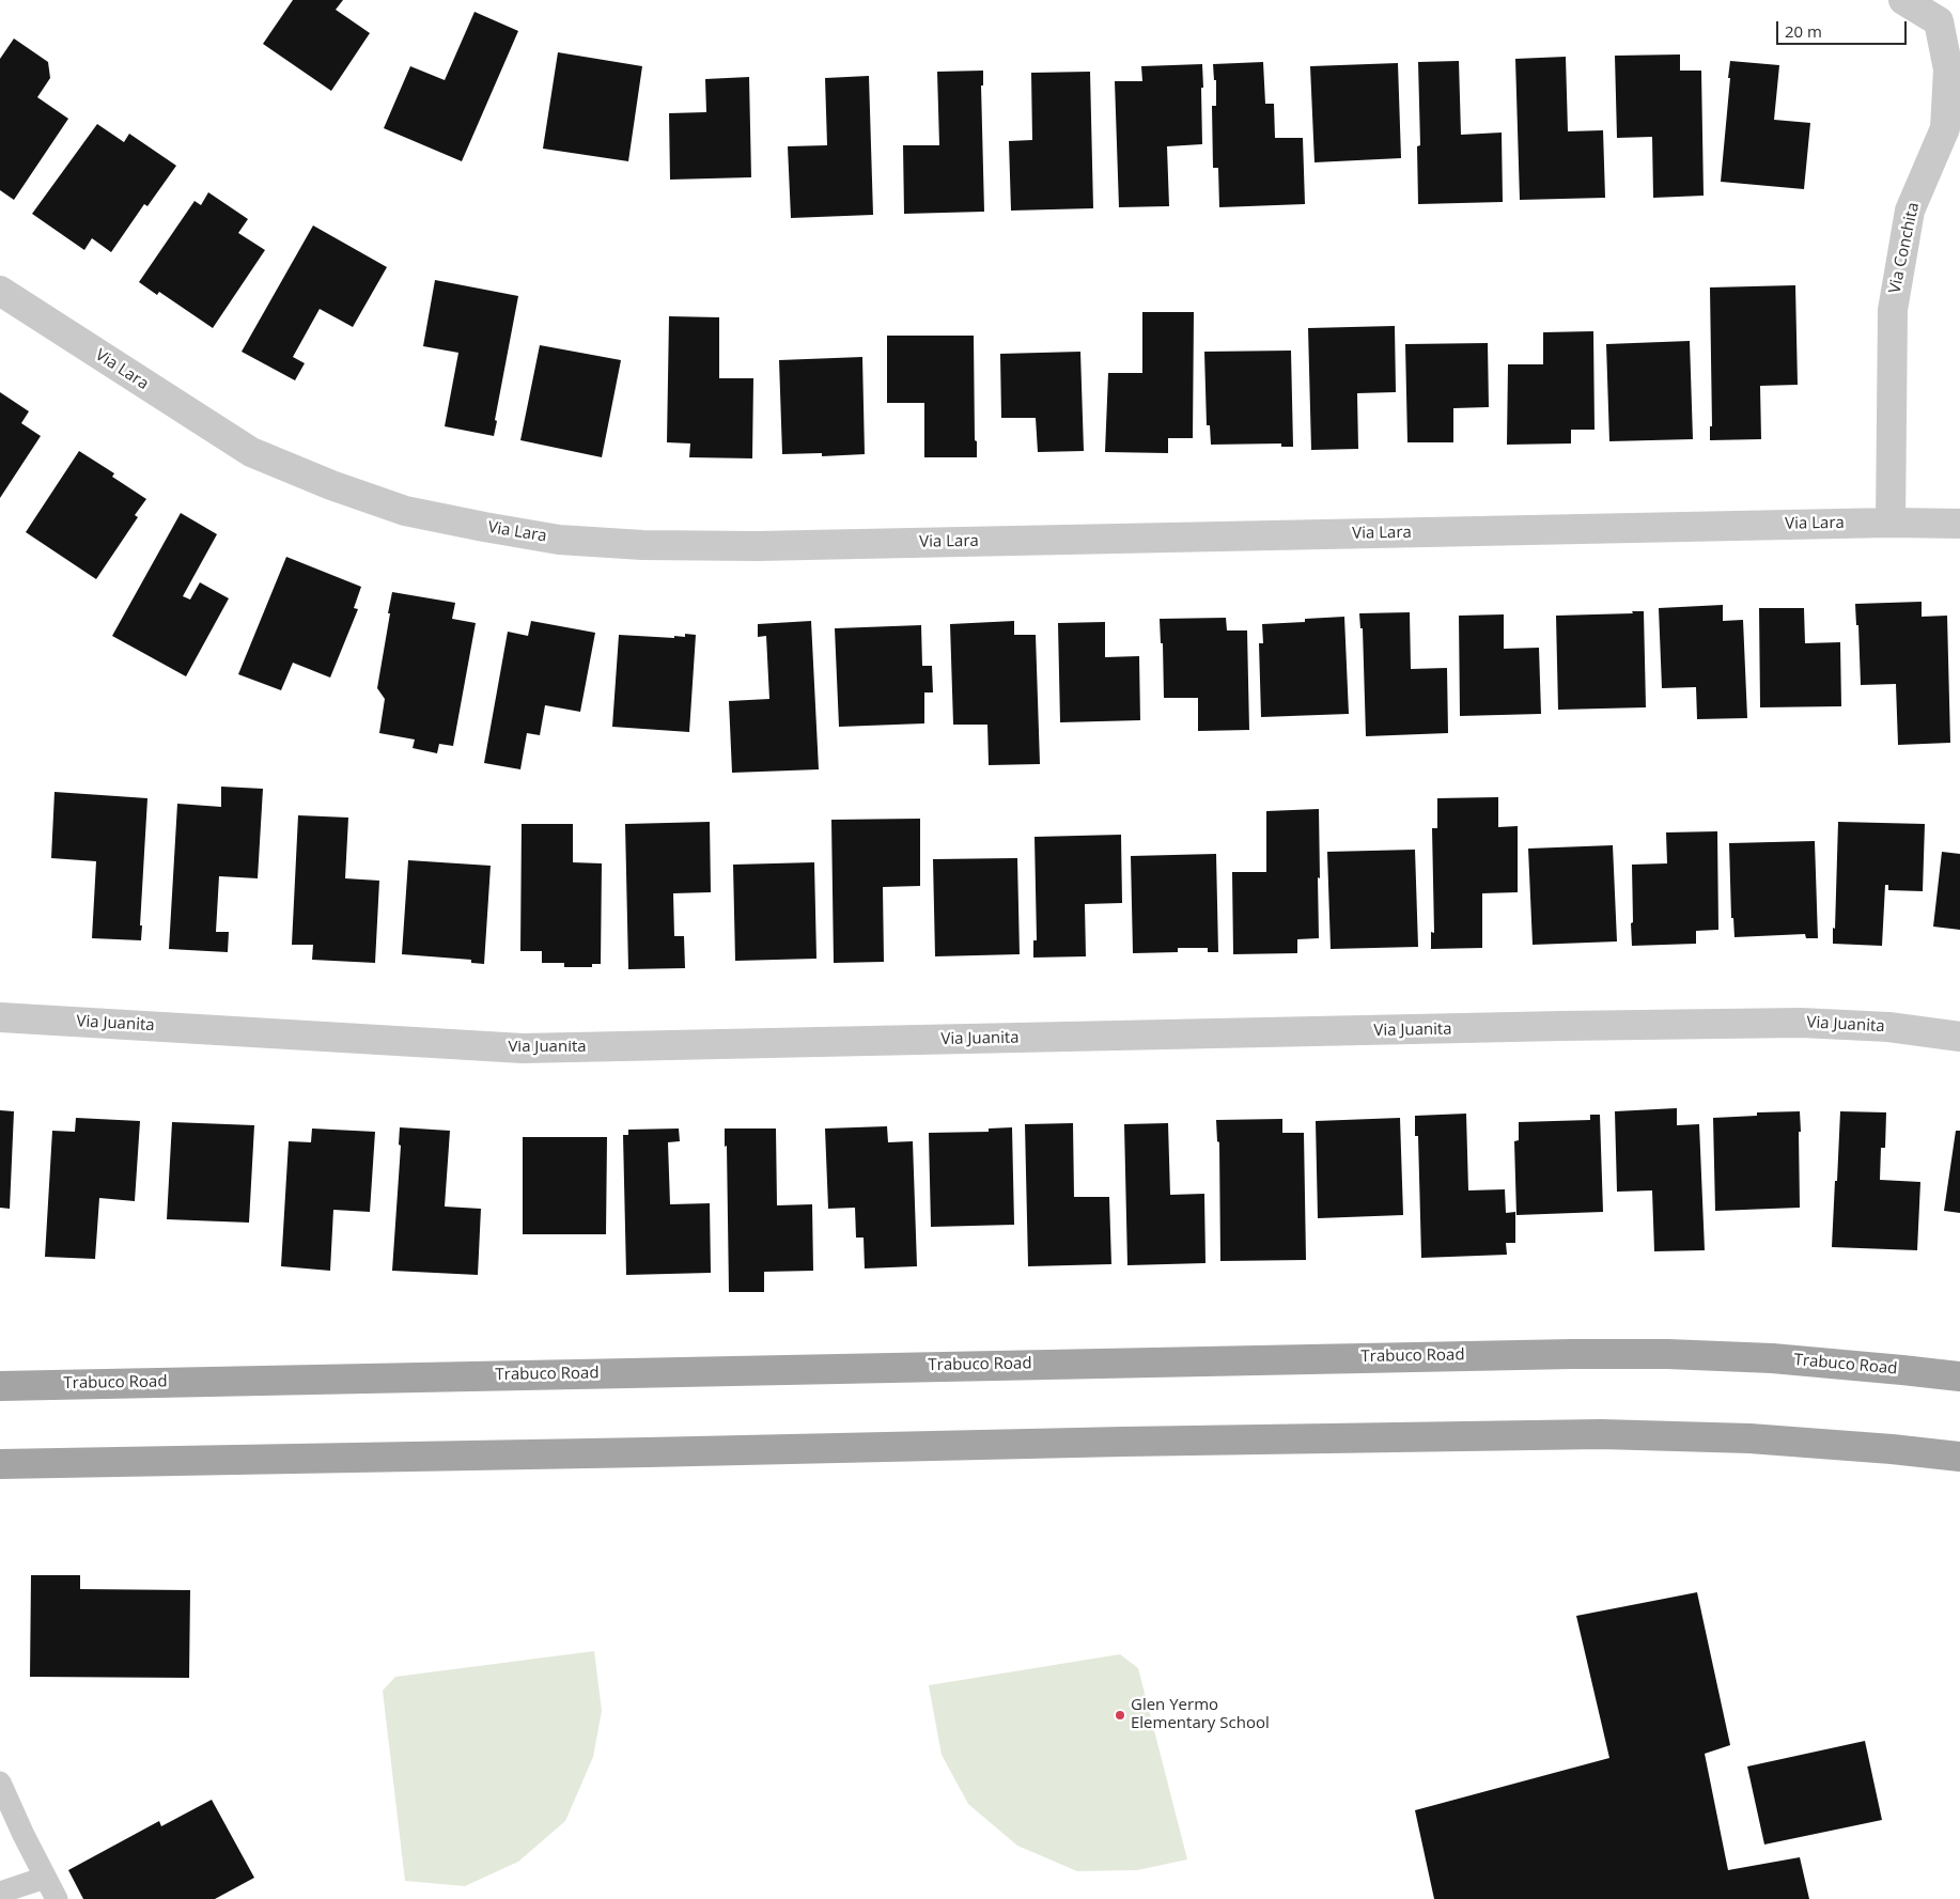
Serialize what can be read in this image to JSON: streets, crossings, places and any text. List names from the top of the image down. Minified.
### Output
{"streets":{"main road":["Trabuco Road"],"street":["Via Conchita","Via Lara","Via Juanita"]},"crossings":[["Via Conchita","Via Lara"]],"places":["Glen Yermo Elementary School"],"scale_bar":"20 m"}
